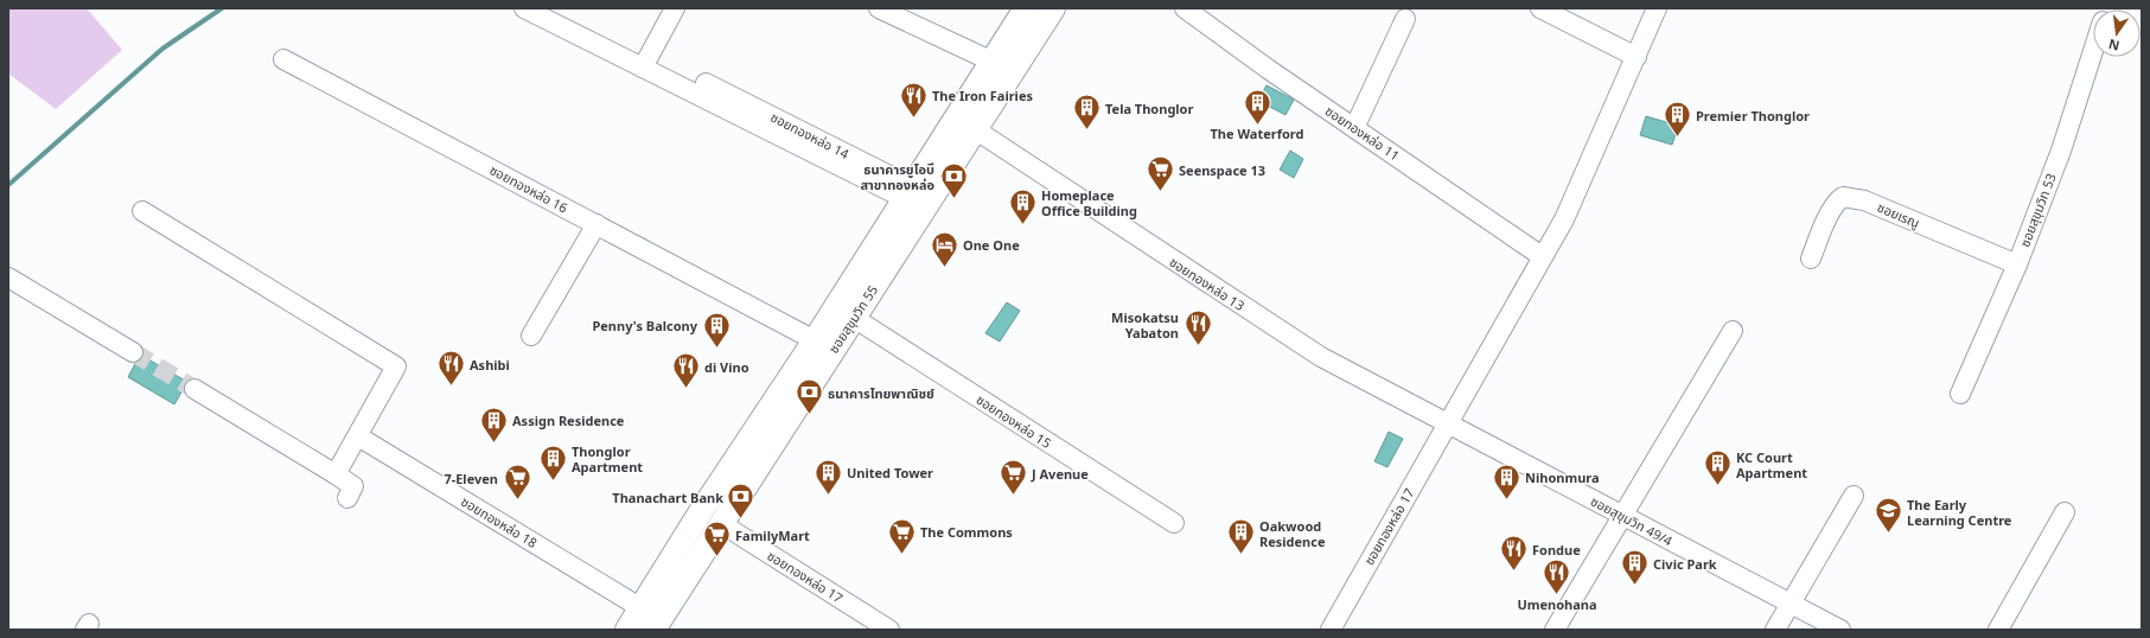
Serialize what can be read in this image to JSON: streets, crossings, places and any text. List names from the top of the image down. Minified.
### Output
{"streets":{"main road":["ซอยสุขุมวิท 55"],"street":["ซอยทองหล่อ 11","ซอยทองหล่อ 14","ซอยทองหล่อ 16","ซอยสุขุมวิท 53","ซอยเรณู","ซอยทองหล่อ 13","ซอยทองหล่อ 15","ซอยสุขุมวิท 49/4","ซอยทองหล่อ 18","ซอยทองหล่อ 17"]},"crossings":[["ซอยทองหล่อ 11","ซอยทองหล่อ 17"],["ซอยทองหล่อ 14","ซอยสุขุมวิท 55"],["ซอยทองหล่อ 16","ซอยสุขุมวิท 55"],["ซอยสุขุมวิท 53","ซอยเรณู"],["ซอยทองหล่อ 13","ซอยสุขุมวิท 55"],["ซอยทองหล่อ 13","ซอยสุขุมวิท 49/4"],["ซอยทองหล่อ 13","ซอยทองหล่อ 17"],["ซอยสุขุมวิท 55","ซอยทองหล่อ 15"],["ซอยสุขุมวิท 55","ซอยทองหล่อ 18"],["ซอยสุขุมวิท 55","ซอยทองหล่อ 17"],["ซอยสุขุมวิท 49/4","ซอยทองหล่อ 17"]],"places":{"restaurant":["The Iron Fairies","Misokatsu Yabaton","Ashibi","di Vino","Fondue","Umenohana"],"building":["The Waterford","Tela Thonglor","Premier Thonglor","Homeplace Office Building","Penny's Balcony","Assign Residence","Thonglor Apartment","KC Court Apartment","United Tower","Nihonmura","Oakwood Residence","Civic Park"],"supermarket":["Seenspace 13","J Avenue","7-Eleven","The Commons","FamilyMart"],"bank":["ธนาคารยูโอบี สาขาทองหล่อ","ธนาคารไทยพาณิชย์","Thanachart Bank"],"hotel":["One One"],"school or university":["The Early Learning Centre"]},"north":"bottom"}
